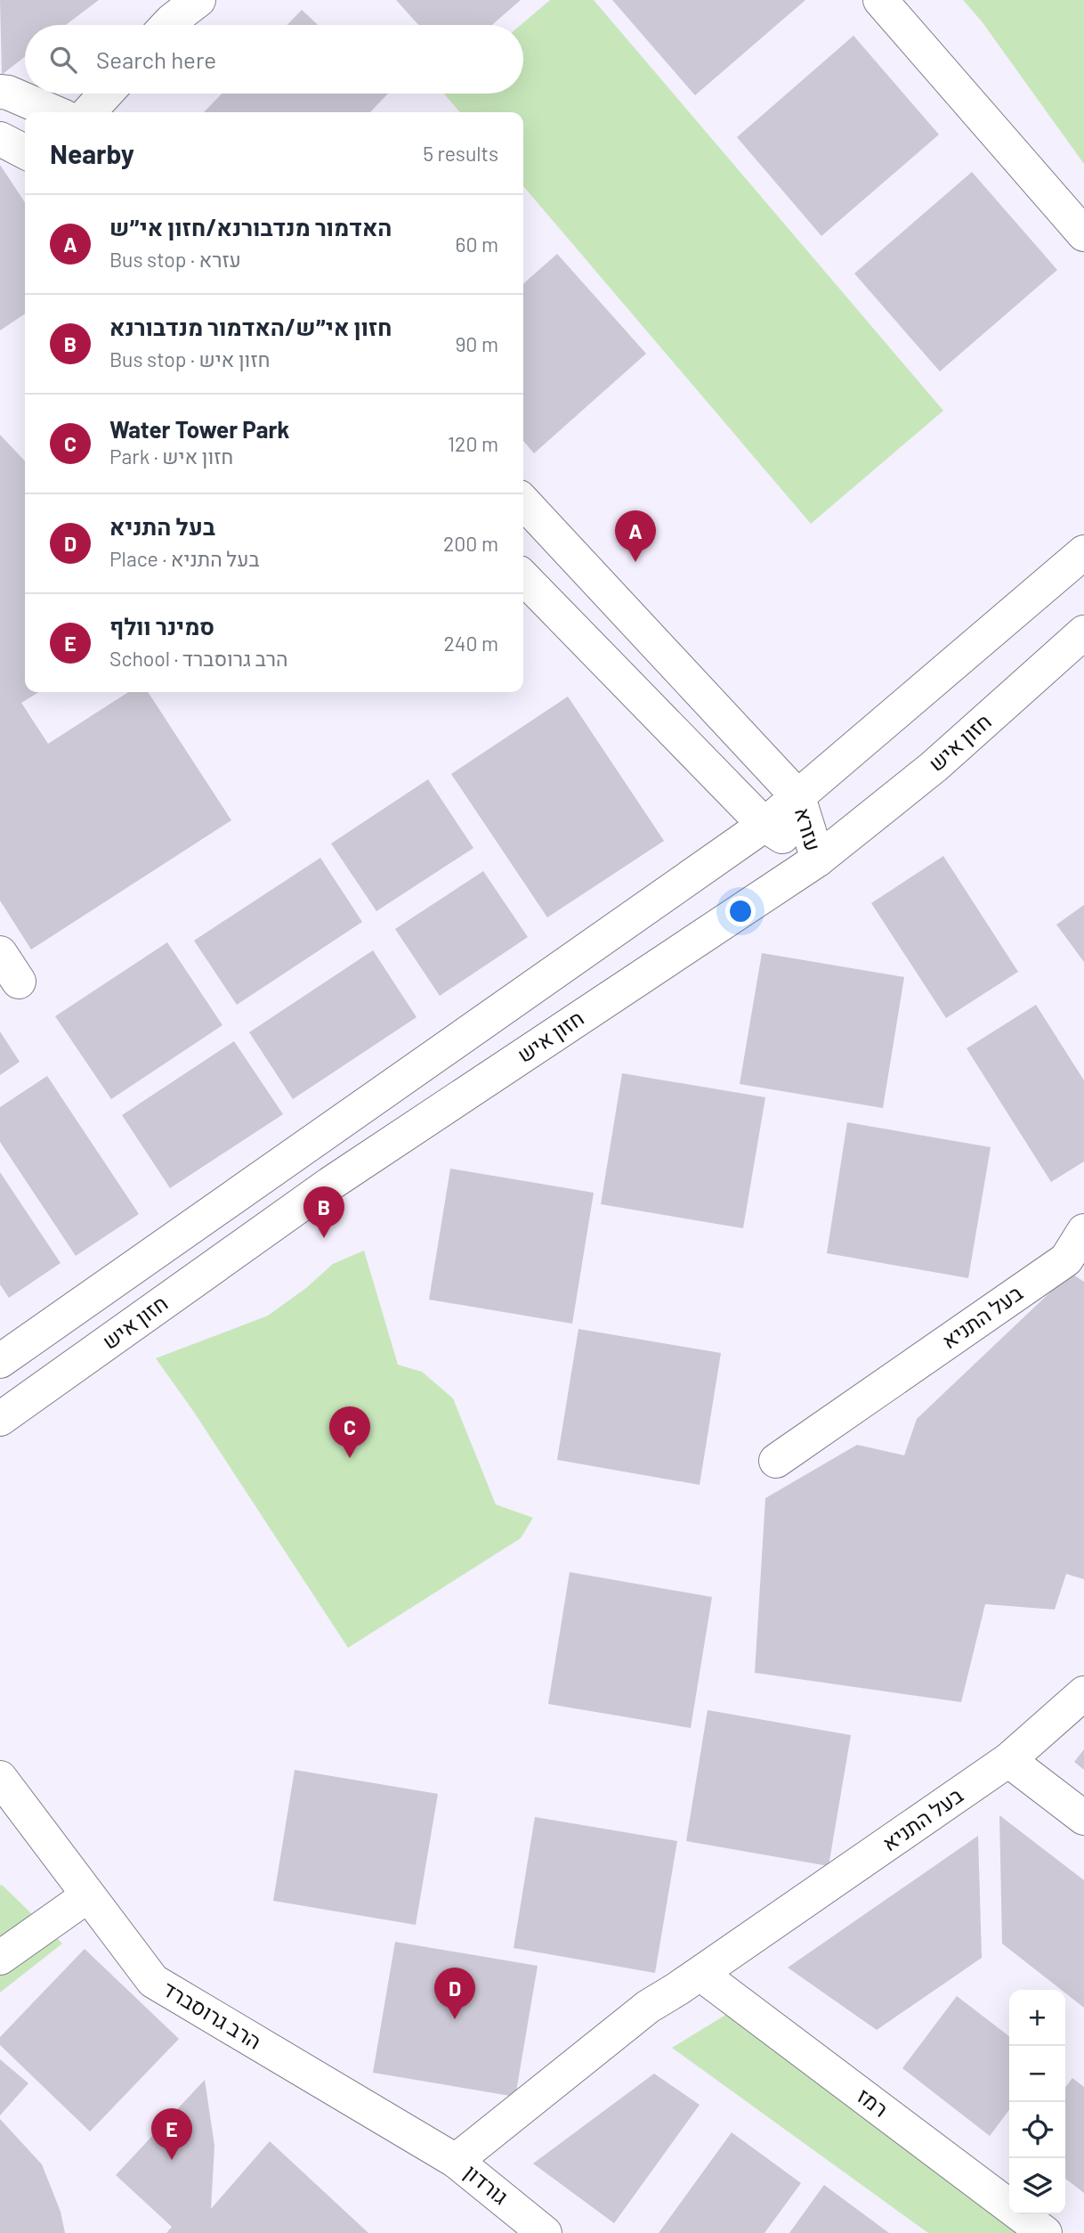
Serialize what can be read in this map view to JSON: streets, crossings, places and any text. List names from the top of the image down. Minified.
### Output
{"streets":{"street":["חזון איש","עזרא","בעל התניא","הרב גרוסברד","רמז","גורדון"]},"crossings":[["חזון איש","עזרא"],["בעל התניא","הרב גרוסברד"],["בעל התניא","רמז"],["בעל התניא","גורדון"],["הרב גרוסברד","גורדון"]],"page":{"search":"Search here","heading":["Nearby","5 results"],"list":[{"mark":"A","name":"האדמור מנדבורנא/חזון אי״ש","note":"Bus stop · עזרא","value":"60 m"},{"mark":"B","name":"חזון אי״ש/האדמור מנדבורנא","note":"Bus stop · חזון איש","value":"90 m"},{"mark":"C","name":"Water Tower Park","note":"Park · חזון איש","value":"120 m"},{"mark":"D","name":"בעל התניא","note":"Place · בעל התניא","value":"200 m"},{"mark":"E","name":"סמינר וולף","note":"School · הרב גרוסברד","value":"240 m"}],"pins":["A","B","C","D","E"],"map_buttons":["+","−"]}}
